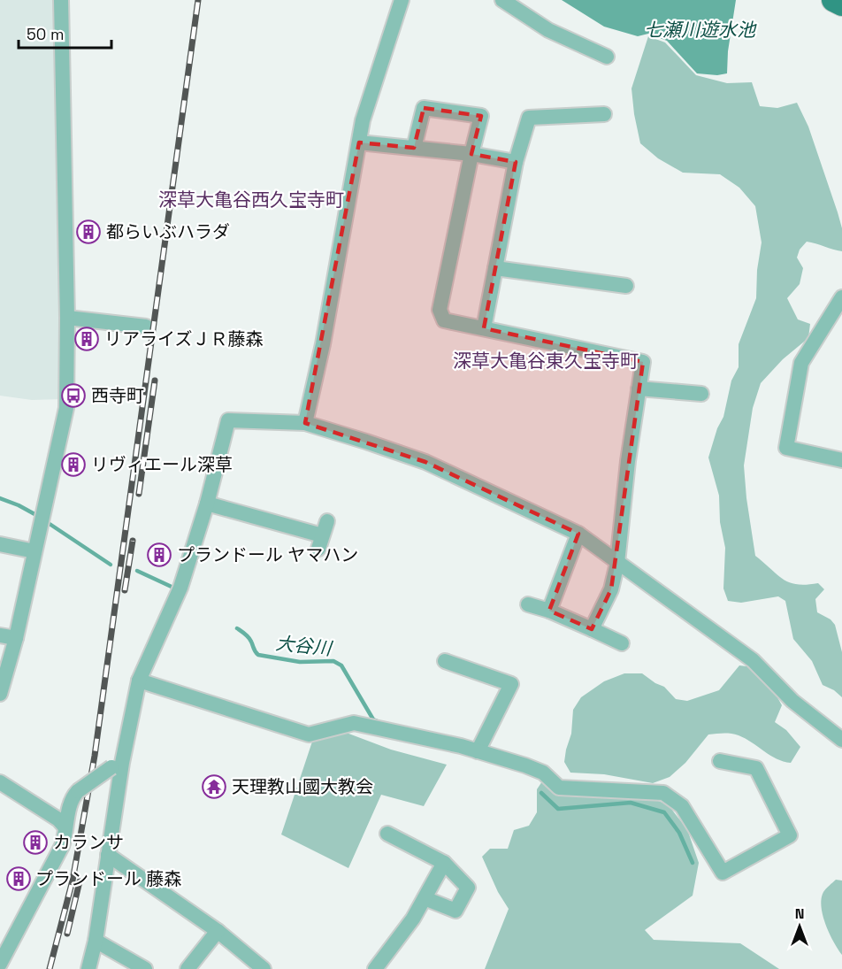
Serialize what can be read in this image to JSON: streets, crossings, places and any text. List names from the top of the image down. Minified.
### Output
{"districts":["深草大亀谷西久宝寺町","深草大亀谷東久宝寺町"],"water":["七瀬川遊水池","大谷川"],"places":{"building":["都らいぶハラダ","リアライズＪＲ藤森","リヴィエール深草","プランドール ヤマハン","カランサ","プランドール 藤森"],"bus stop":["西寺町"],"temple":["天理教山國大教会"]},"scale_bar":"50 m","north":"top"}
